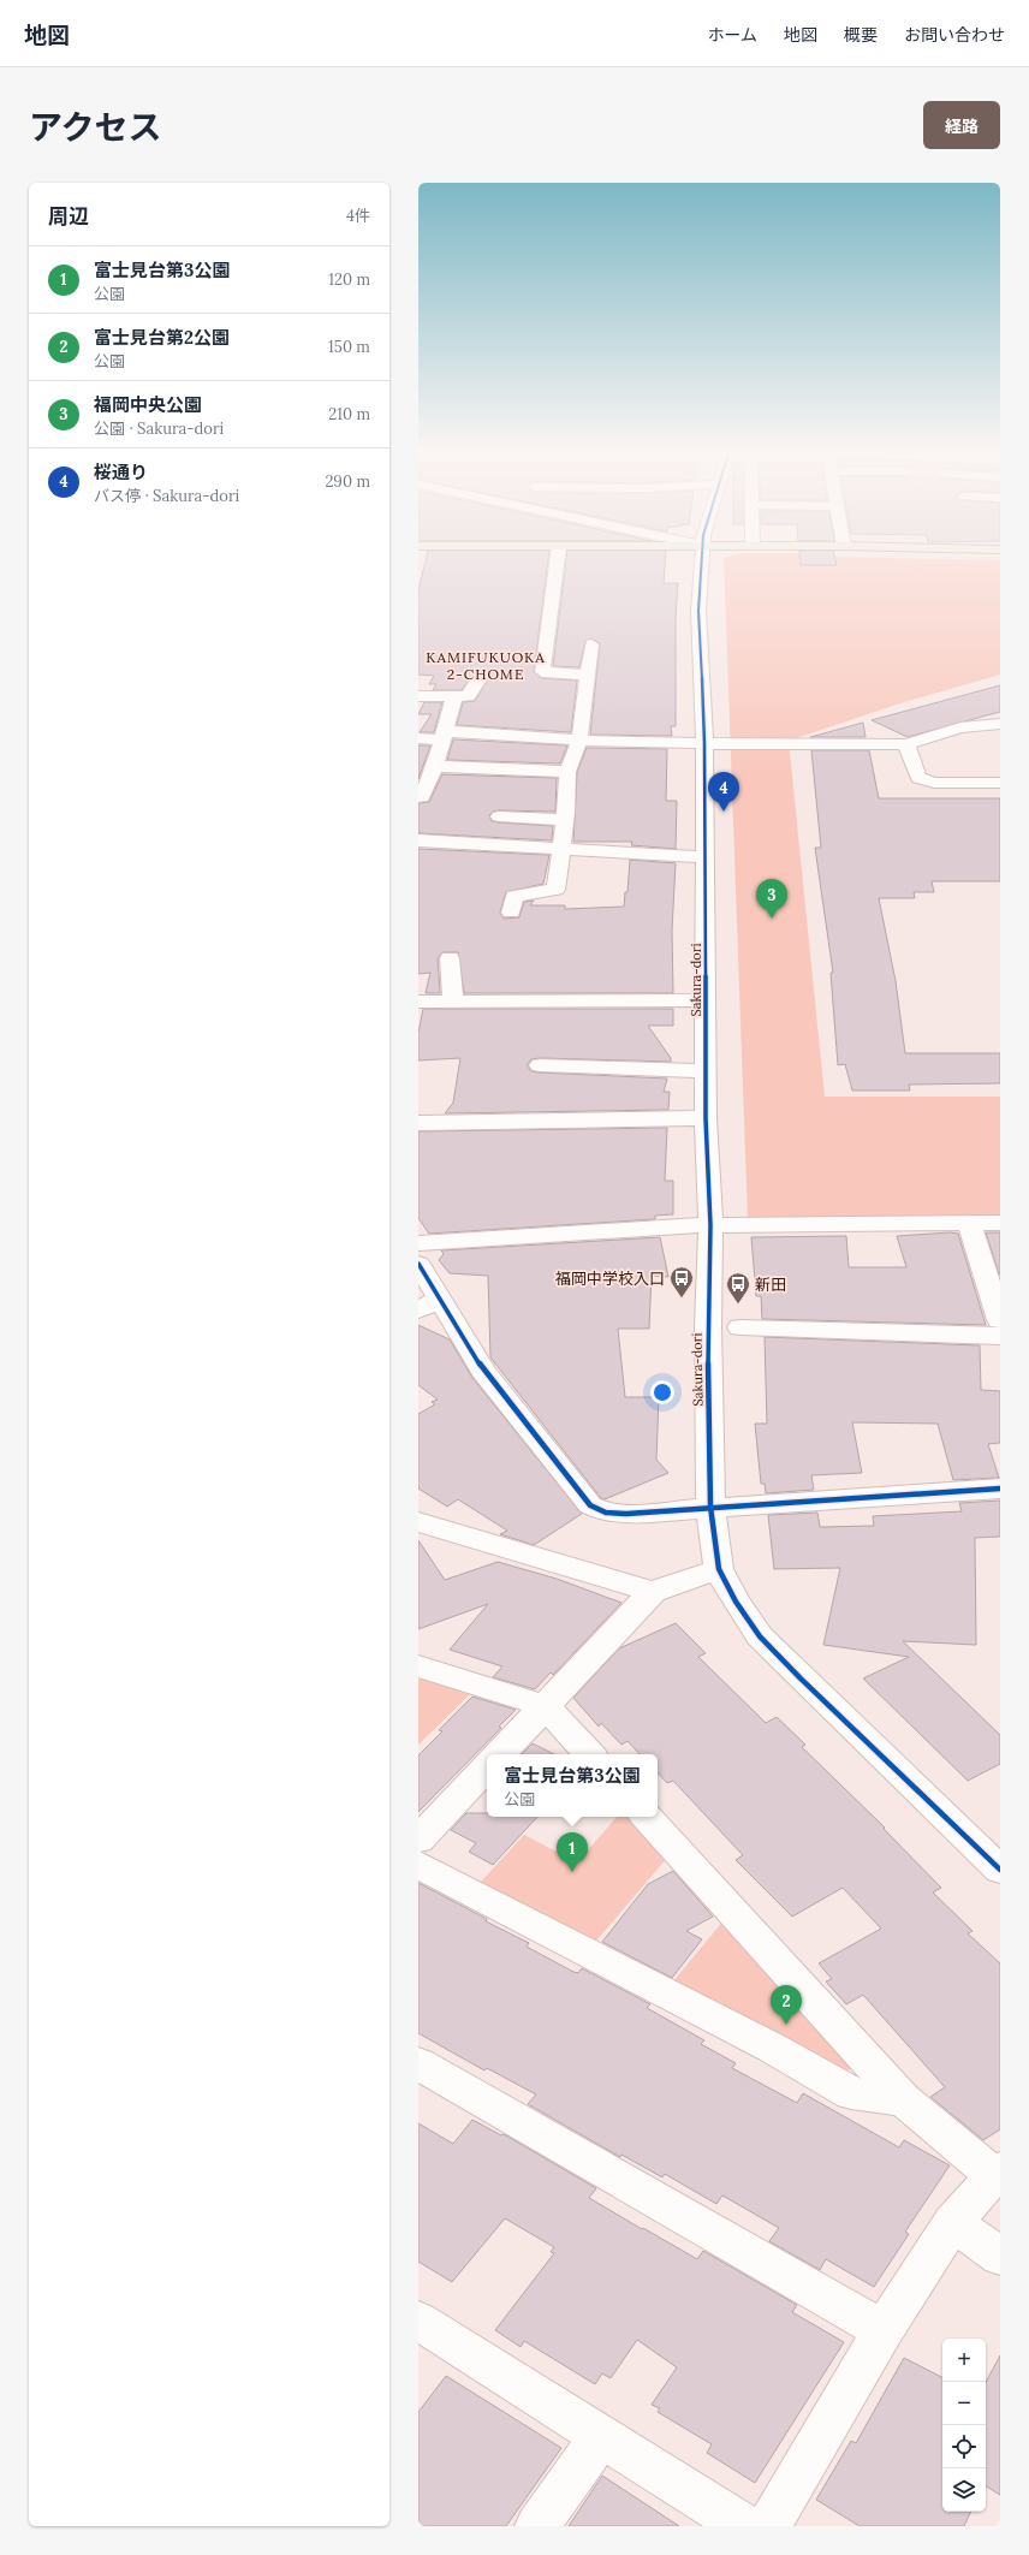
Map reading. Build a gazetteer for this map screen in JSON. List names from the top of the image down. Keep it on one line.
{"streets":{"street":["Sakura-dori"]},"districts":["KAMIFUKUOKA 2-CHOME"],"places":{"bus stop":["福岡中学校入口","新田"]},"page":{"header":"地図","nav":["ホーム","地図","概要","お問い合わせ"],"title":"アクセス","buttons":"経路","heading":["周辺","4件"],"list":[{"mark":"1","name":"富士見台第3公園","note":"公園","value":"120 m"},{"mark":"2","name":"富士見台第2公園","note":"公園","value":"150 m"},{"mark":"3","name":"福岡中央公園","note":"公園 · Sakura-dori","value":"210 m"},{"mark":"4","name":"桜通り","note":"バス停 · Sakura-dori","value":"290 m"}],"pins":["4","3","1","2"],"popup":["富士見台第3公園","公園"],"map_buttons":["+","−"]}}
